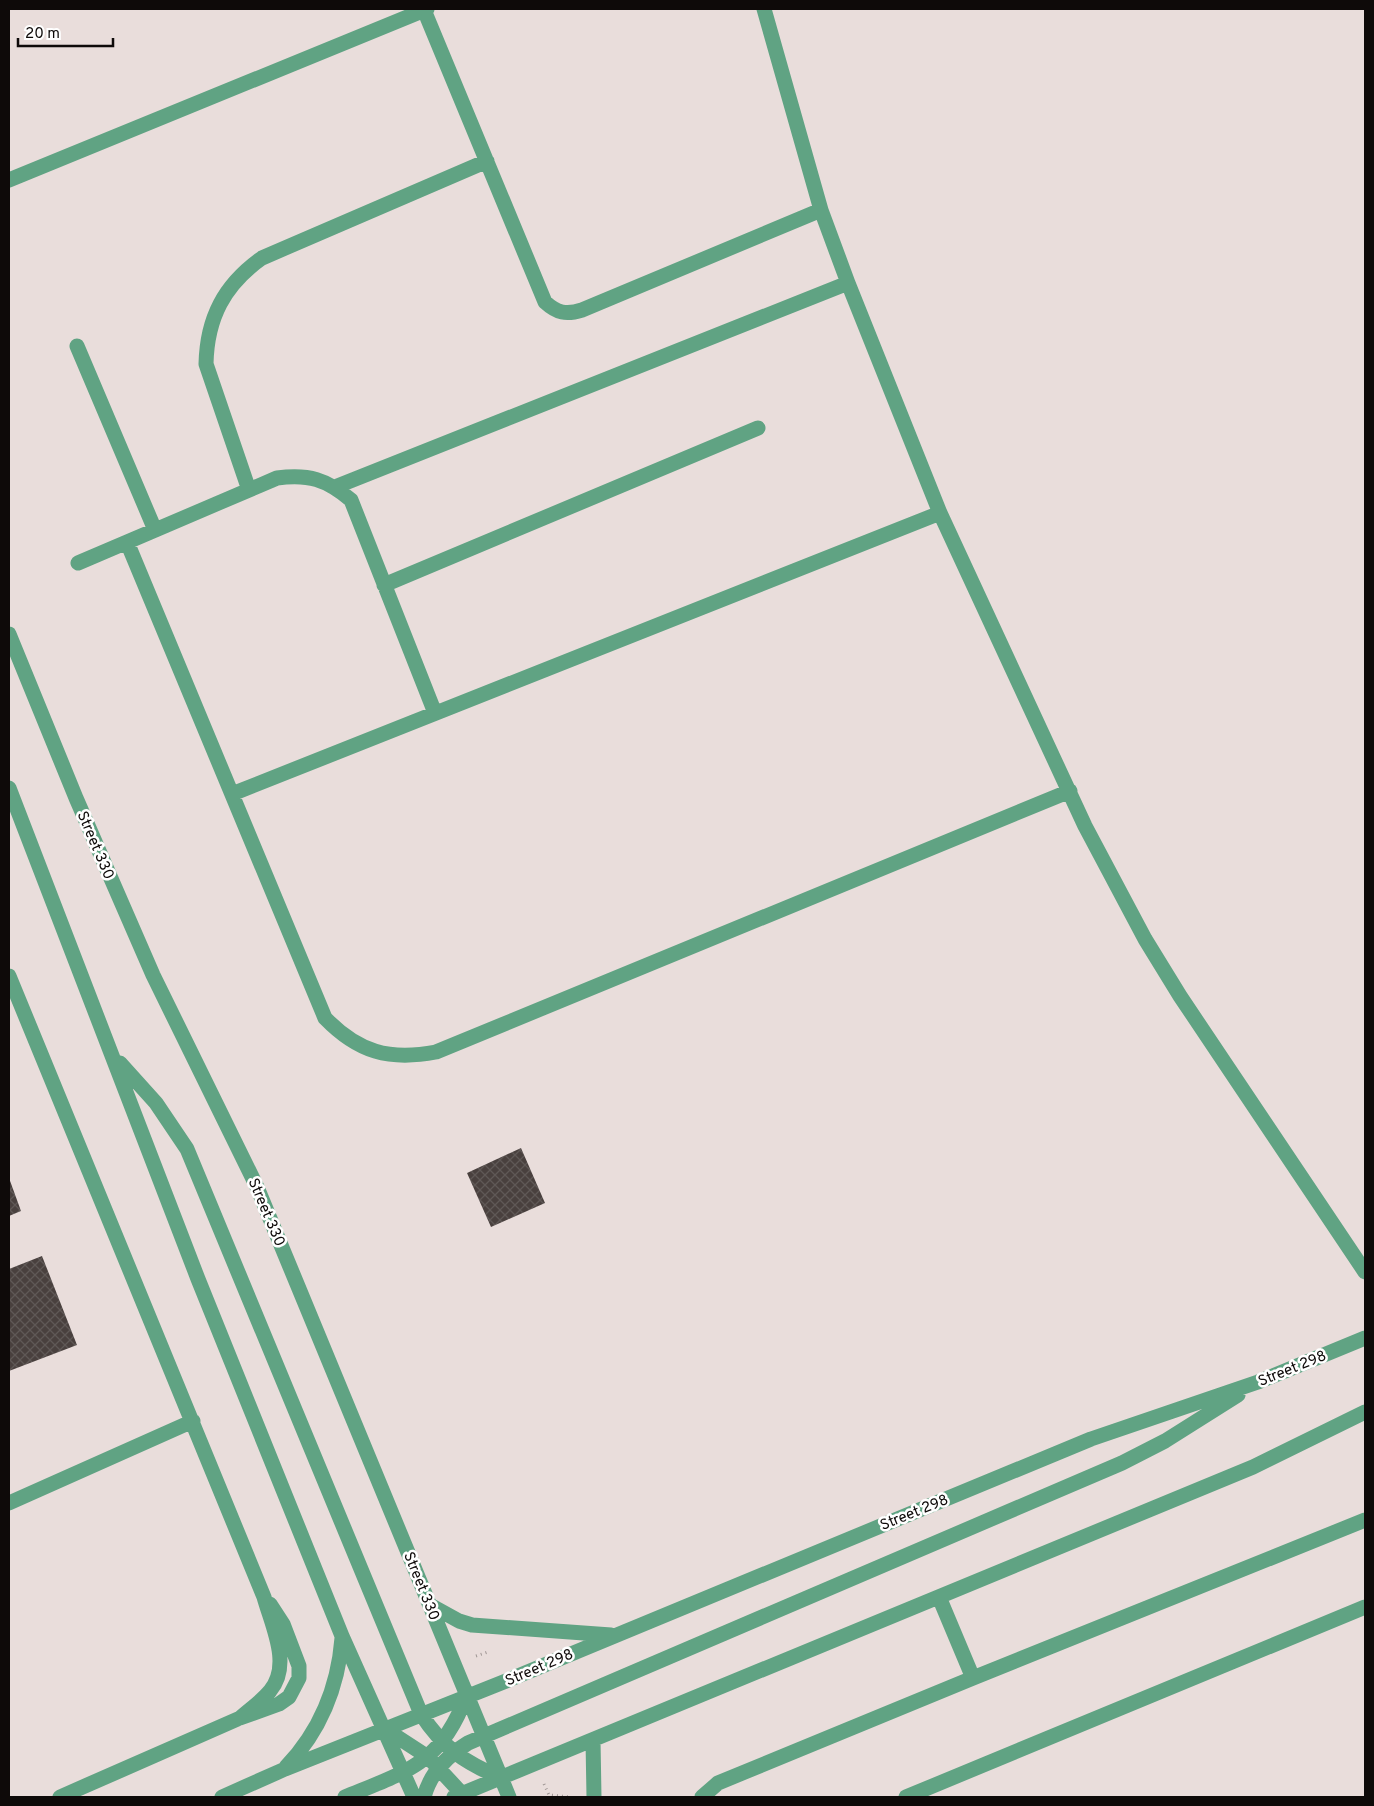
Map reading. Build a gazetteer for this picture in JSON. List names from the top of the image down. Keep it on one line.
{"streets":{"street":["Street 330","Street 298"]},"crossings":[["Street 330","Street 298"]],"scale_bar":"20 m"}
